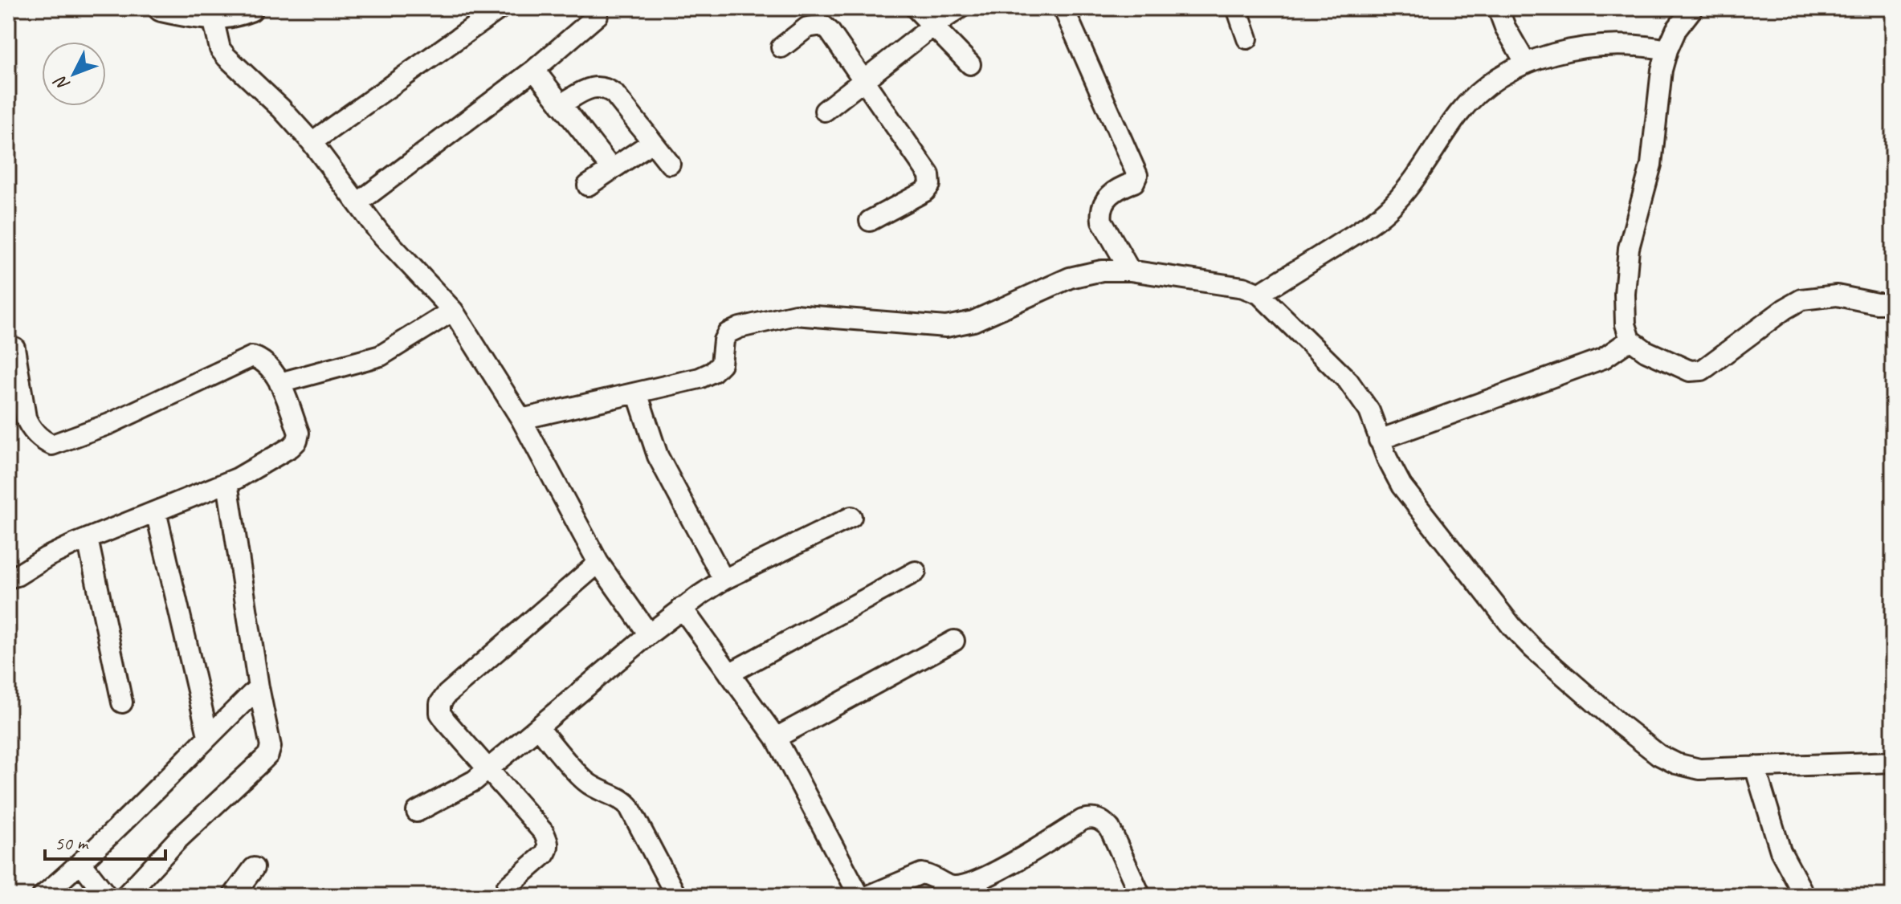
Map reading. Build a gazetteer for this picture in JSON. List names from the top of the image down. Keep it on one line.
{"scale_bar":"50 m","north":"bottom left"}
